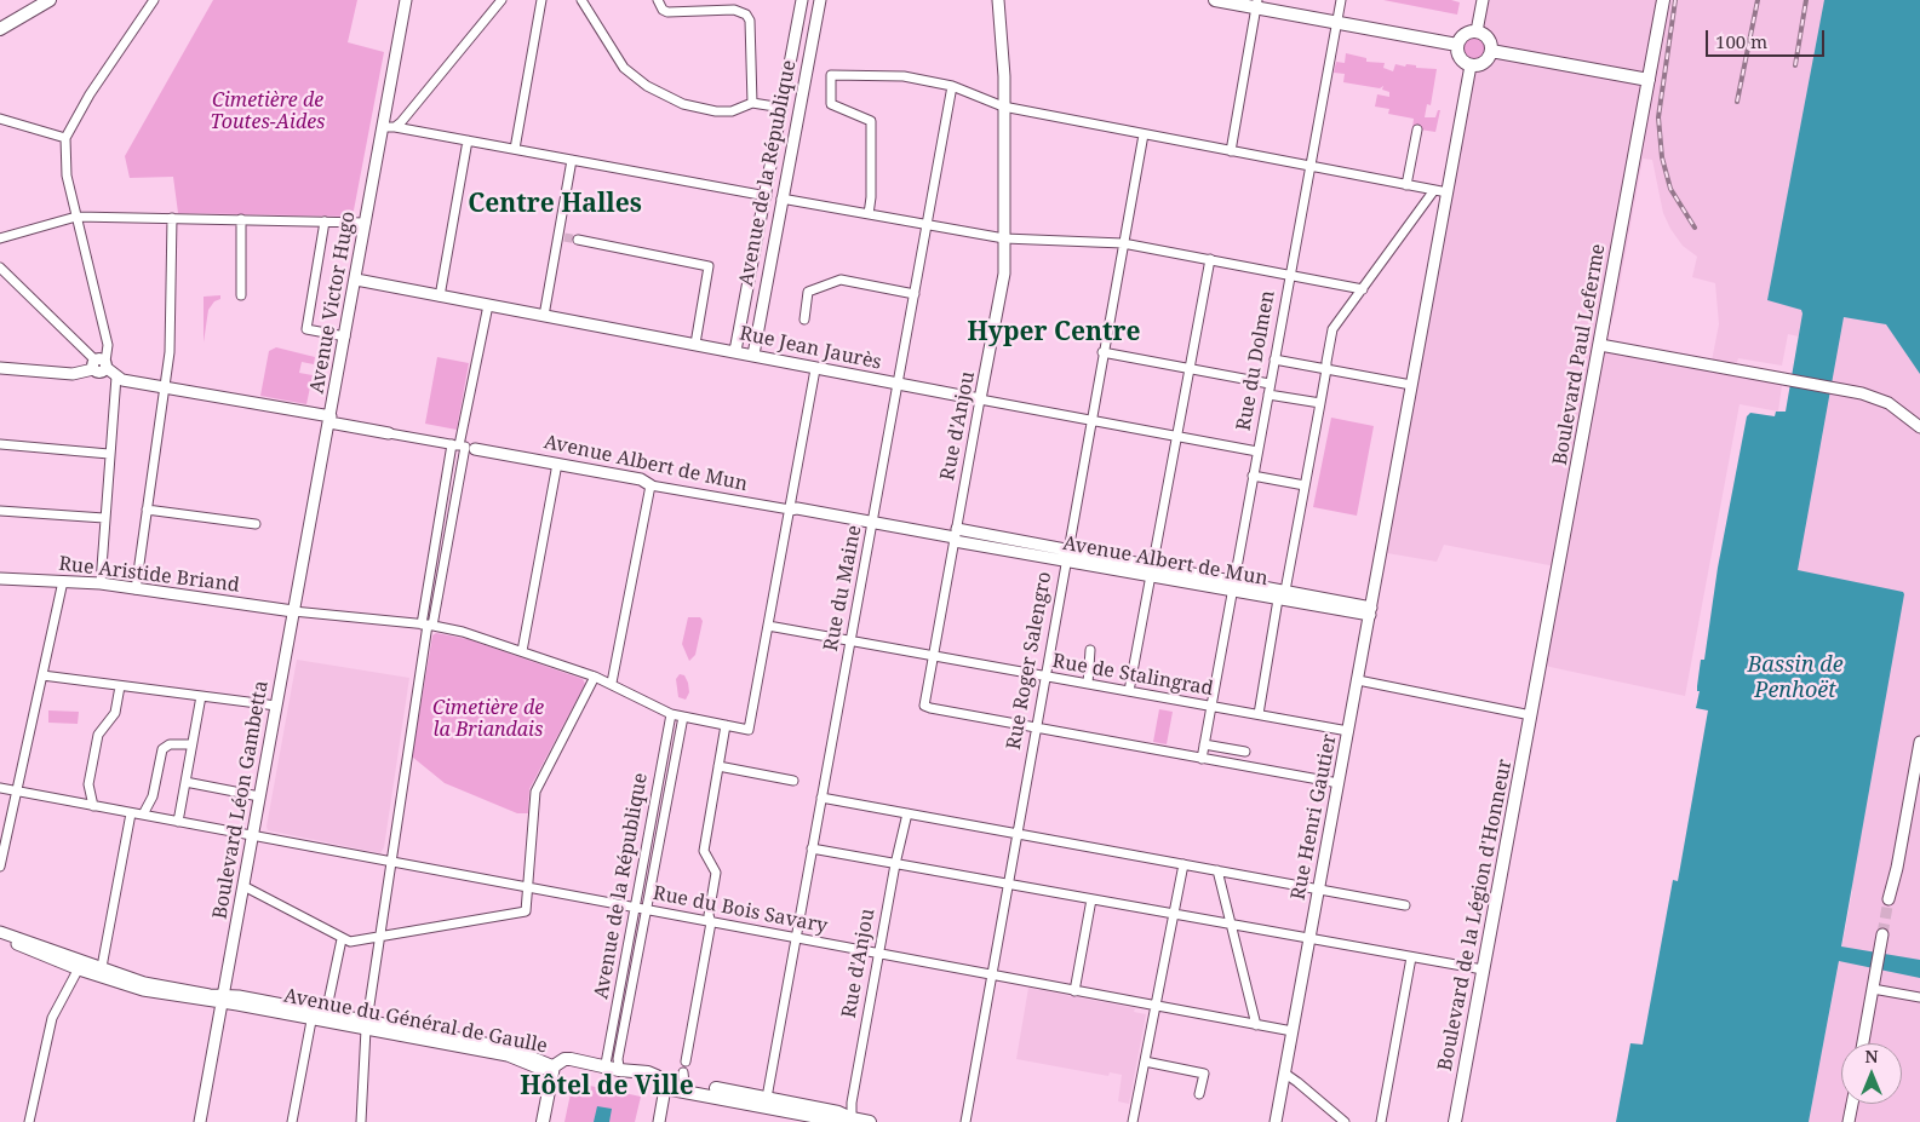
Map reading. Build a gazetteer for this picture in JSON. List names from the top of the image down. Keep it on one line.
{"streets":{"main road":["Boulevard Paul Leferme","Boulevard de la Légion d'Honneur"],"street":["Avenue de la République","Avenue Victor Hugo","Rue Jean Jaurès","Rue du Dolmen","Rue d'Anjou","Avenue Albert de Mun","Rue Aristide Briand","Rue du Maine","Rue Roger Salengro","Rue de Stalingrad","Boulevard Léon Gambetta","Rue Henri Gautier","Rue du Bois Savary","Avenue du Général de Gaulle"]},"crossings":[["Avenue de la République","Rue Jean Jaurès"],["Avenue de la République","Rue du Bois Savary"],["Avenue Victor Hugo","Rue Jean Jaurès"],["Avenue Victor Hugo","Avenue Albert de Mun"],["Avenue Victor Hugo","Rue Aristide Briand"],["Avenue Victor Hugo","Boulevard Léon Gambetta"],["Rue Jean Jaurès","Rue du Dolmen"],["Rue Jean Jaurès","Rue d'Anjou"],["Rue Jean Jaurès","Rue du Maine"],["Rue Jean Jaurès","Rue Roger Salengro"],["Boulevard Paul Leferme","Boulevard de la Légion d'Honneur"],["Rue du Dolmen","Avenue Albert de Mun"],["Rue du Dolmen","Rue de Stalingrad"],["Rue d'Anjou","Avenue Albert de Mun"],["Rue d'Anjou","Rue Roger Salengro"],["Rue d'Anjou","Rue de Stalingrad"],["Rue d'Anjou","Rue du Bois Savary"],["Avenue Albert de Mun","Rue du Maine"],["Avenue Albert de Mun","Rue Roger Salengro"],["Avenue Albert de Mun","Rue Henri Gautier"],["Rue Aristide Briand","Boulevard Léon Gambetta"],["Rue du Maine","Rue de Stalingrad"],["Rue du Maine","Rue du Bois Savary"],["Rue Roger Salengro","Rue de Stalingrad"],["Rue Roger Salengro","Rue du Bois Savary"],["Rue de Stalingrad","Rue Henri Gautier"],["Boulevard Léon Gambetta","Rue du Bois Savary"],["Boulevard Léon Gambetta","Avenue du Général de Gaulle"],["Rue Henri Gautier","Rue du Bois Savary"]],"districts":["Centre Halles","Hyper Centre","Hôtel de Ville"],"water":["Bassin de Penhoët"],"parks":["Cimetière de Toutes-Aides","Cimetière de la Briandais"],"scale_bar":"100 m","north":"top"}
